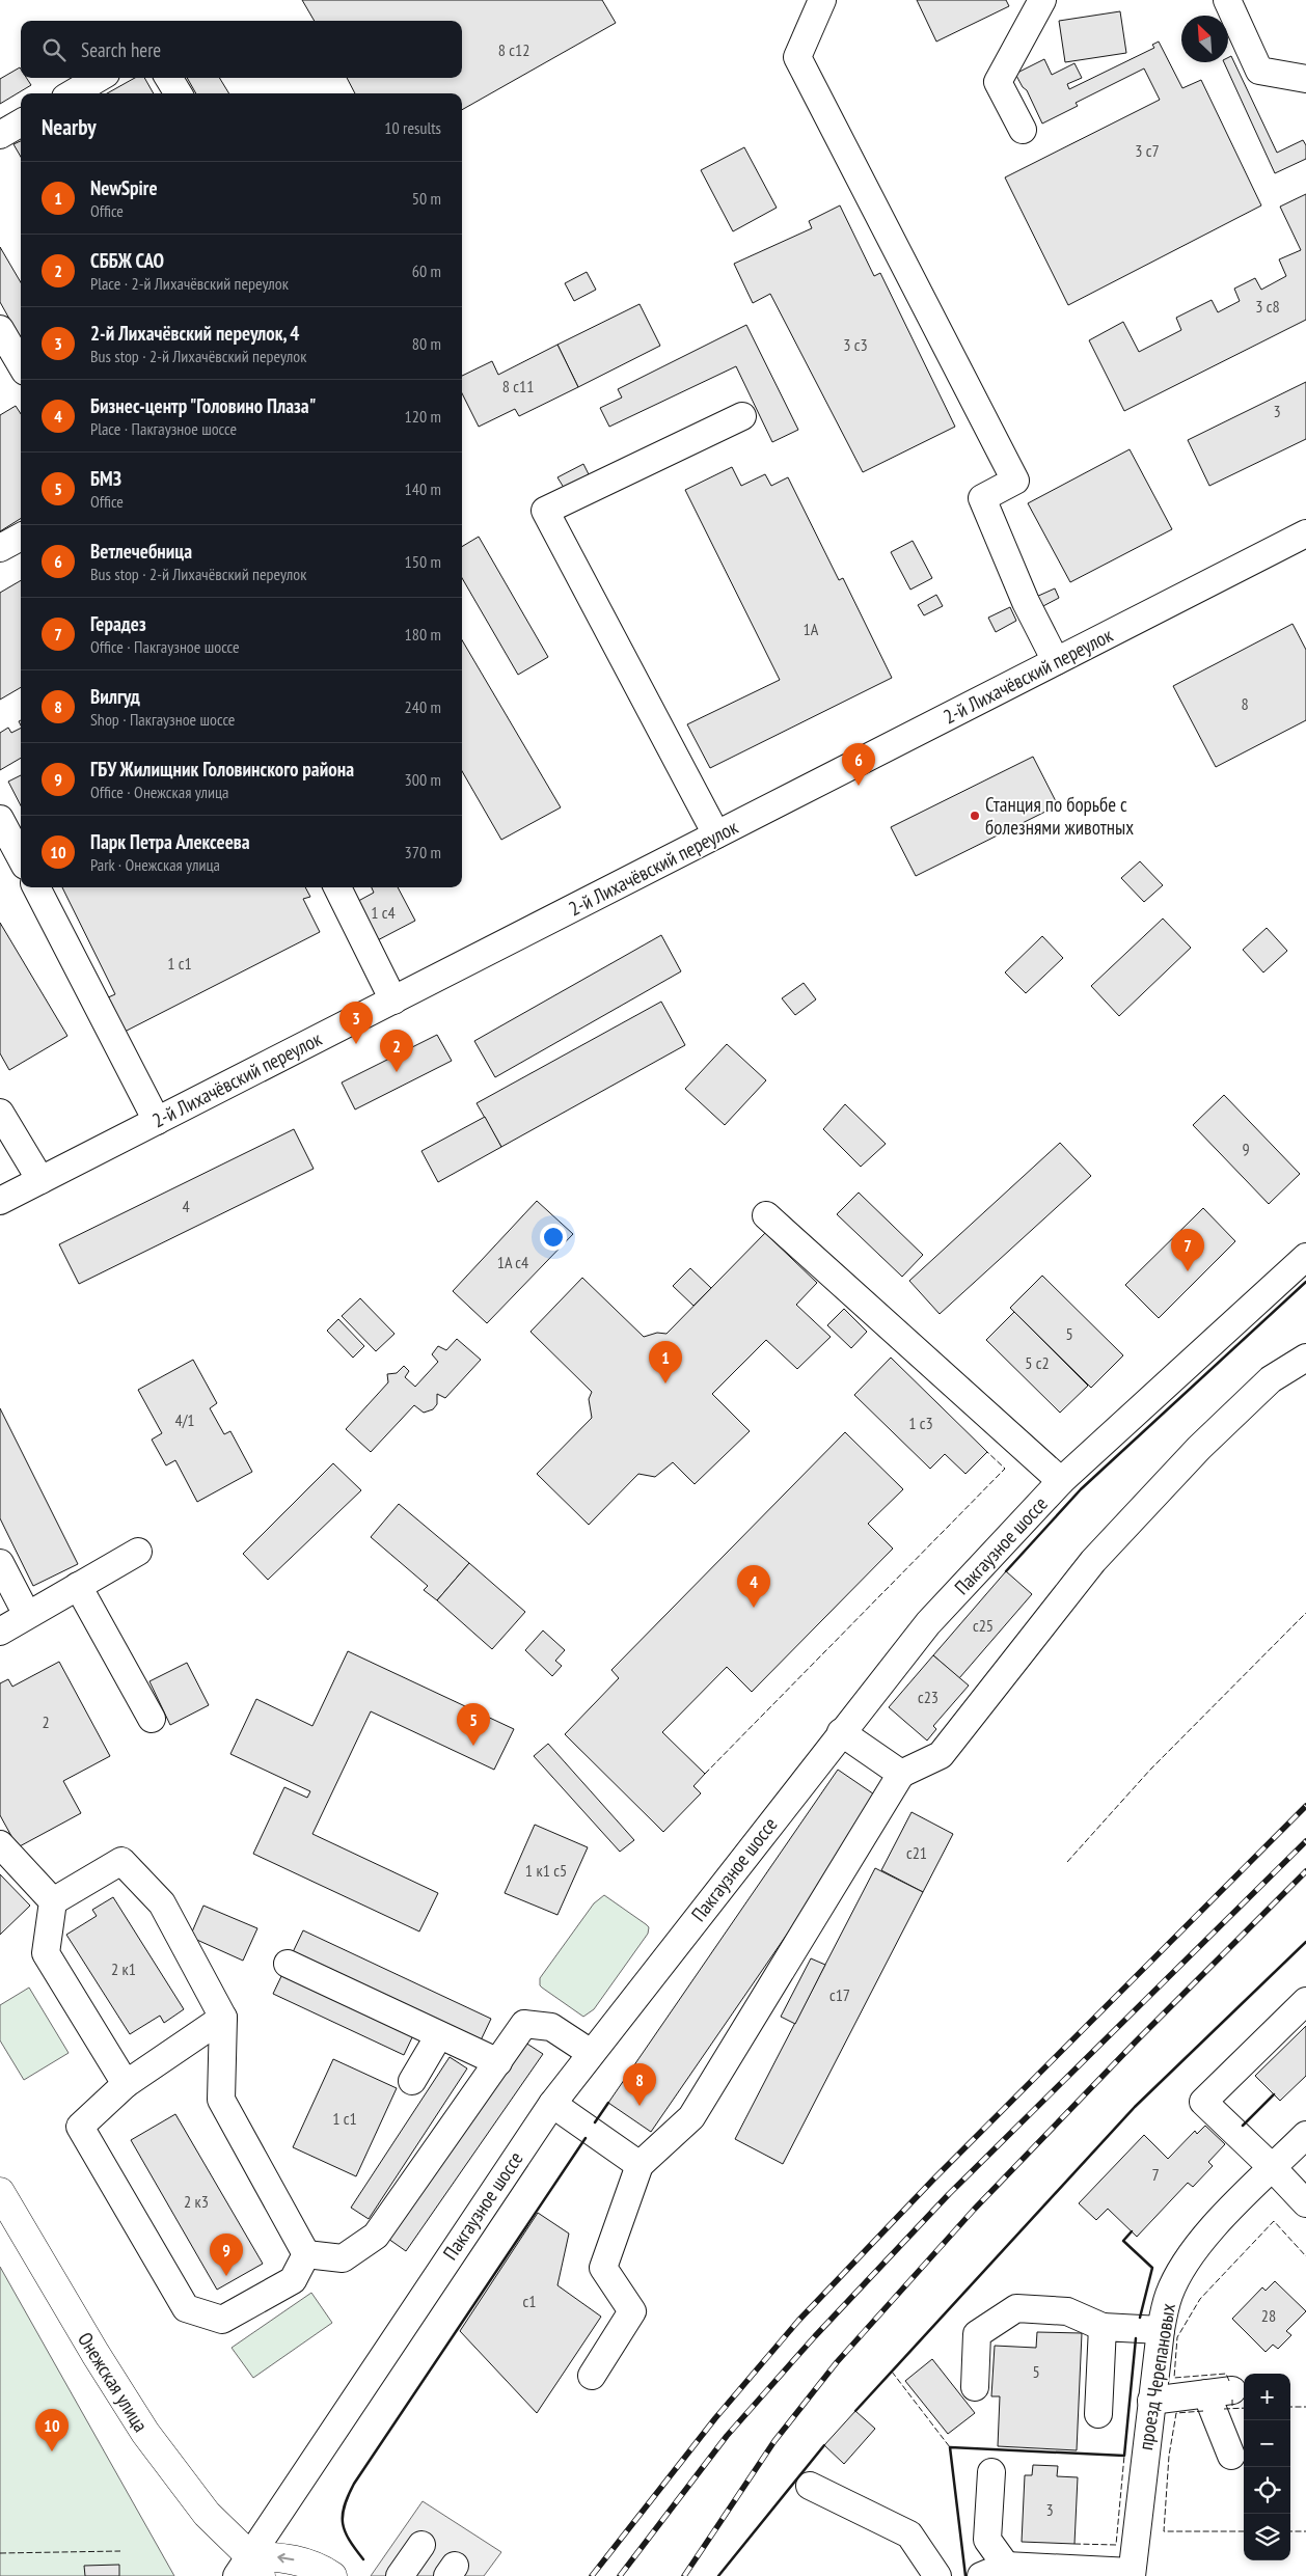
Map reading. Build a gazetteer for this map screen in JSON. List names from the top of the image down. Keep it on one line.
{"streets":{"main road":["Онежская улица"],"street":["2-й Лихачёвский переулок","Пакгаузное шоссе","проезд Черепановых"]},"crossings":[["Пакгаузное шоссе","Онежская улица"]],"places":["Станция по борьбе с болезнями животных"],"house_numbers":["8 с12","3 с7","3 с8","3 с3","8 с11","3","1А","8","1 с4","1 с1","9","4","1А с4","5","5 с2","4/1","1 с3","с25","с23","2","с21","1 к1 с5","2 к1","с17","1 с1","7","2 к3","с1","28","5","3"],"north":"top left","page":{"search":"Search here","heading":["Nearby","10 results"],"list":[{"mark":"1","name":"NewSpire","note":"Office","value":"50 m"},{"mark":"2","name":"СББЖ САО","note":"Place · 2-й Лихачёвский переулок","value":"60 m"},{"mark":"3","name":"2-й Лихачёвский переулок, 4","note":"Bus stop · 2-й Лихачёвский переулок","value":"80 m"},{"mark":"4","name":"Бизнес-центр \"Головино Плаза\"","note":"Place · Пакгаузное шоссе","value":"120 m"},{"mark":"5","name":"БМЗ","note":"Office","value":"140 m"},{"mark":"6","name":"Ветлечебница","note":"Bus stop · 2-й Лихачёвский переулок","value":"150 m"},{"mark":"7","name":"Герадез","note":"Office · Пакгаузное шоссе","value":"180 m"},{"mark":"8","name":"Вилгуд","note":"Shop · Пакгаузное шоссе","value":"240 m"},{"mark":"9","name":"ГБУ Жилищник Головинского района","note":"Office · Онежская улица","value":"300 m"},{"mark":"10","name":"Парк Петра Алексеева","note":"Park · Онежская улица","value":"370 m"}],"pins":["6","3","2","7","1","4","5","8","9","10"],"map_buttons":["+","−"]}}
